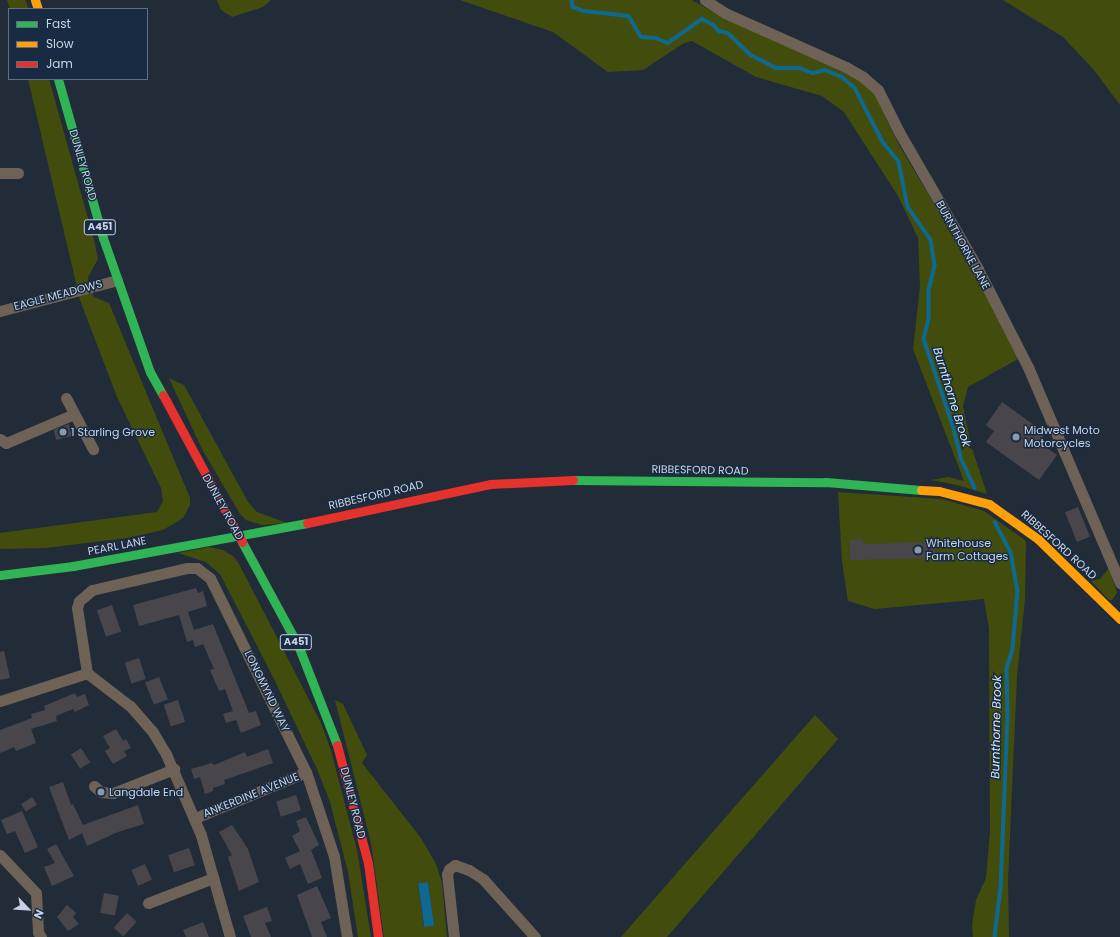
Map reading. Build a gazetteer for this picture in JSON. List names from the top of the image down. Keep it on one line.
{"streets":{"main road":["DUNLEY ROAD","A451","RIBBESFORD ROAD","PEARL LANE"],"street":["BURNTHORNE LANE","EAGLE MEADOWS","LONGMYND WAY","ANKERDINE AVENUE"]},"crossings":[["DUNLEY ROAD","EAGLE MEADOWS"],["DUNLEY ROAD","RIBBESFORD ROAD"],["DUNLEY ROAD","PEARL LANE"],["RIBBESFORD ROAD","PEARL LANE"],["LONGMYND WAY","ANKERDINE AVENUE"]],"water":["Burnthorne Brook"],"places":["1 Starling Grove","Midwest Moto Motorcycles","Whitehouse Farm Cottages","Langdale End"],"legend":["Fast","Slow","Jam"],"north":"bottom right"}
